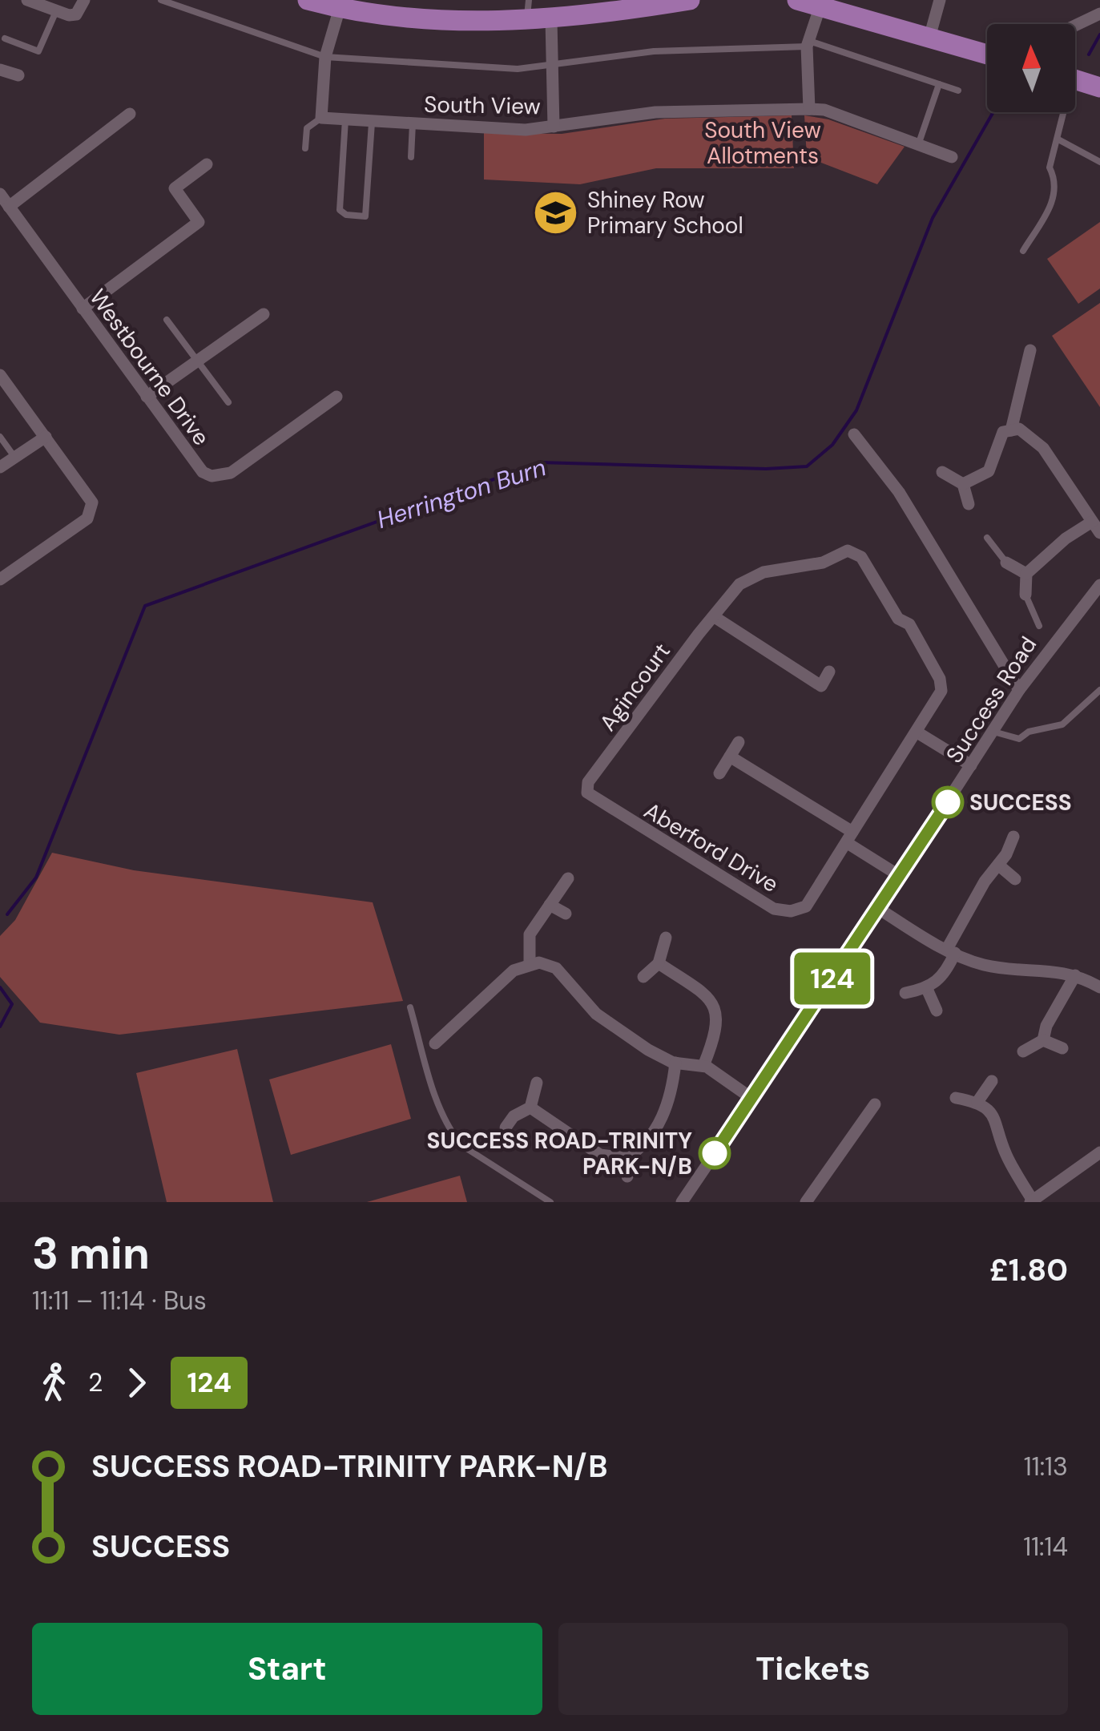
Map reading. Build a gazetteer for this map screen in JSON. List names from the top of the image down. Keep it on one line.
{"streets":{"street":["South View","Westbourne Drive","Agincourt","Success Road","Aberford Drive"]},"crossings":[["Agincourt","Aberford Drive"]],"water":["Herrington Burn"],"parks":["South View Allotments"],"places":{"school or university":["Shiney Row Primary School"],"other":["SUCCESS","SUCCESS ROAD-TRINITY PARK-N/B"]},"lines":["bus line 124"],"north":"top","page":{"on_map":"124","heading":["3 min","11:11 – 11:14 · Bus","£1.80"],"legs":["2","124"],"list":[{"name":"SUCCESS ROAD-TRINITY PARK-N/B","value":"11:13"},{"name":"SUCCESS","value":"11:14"}],"buttons":["Start","Tickets"]}}
